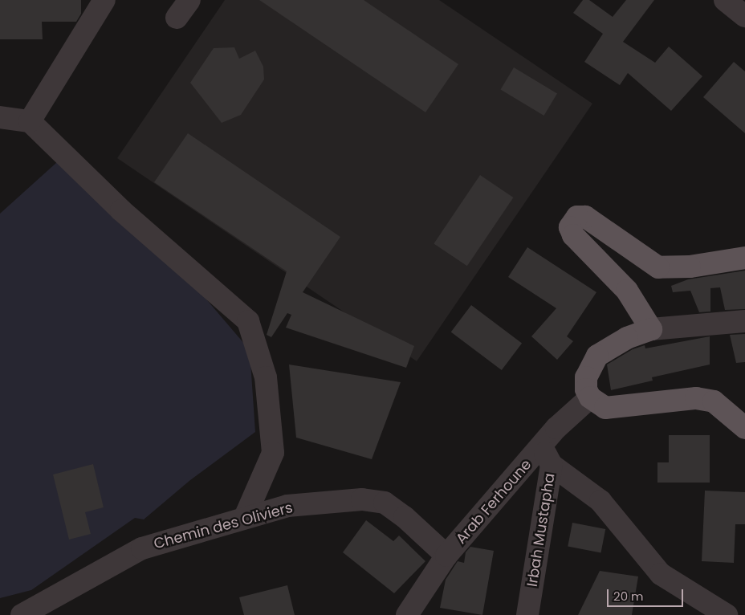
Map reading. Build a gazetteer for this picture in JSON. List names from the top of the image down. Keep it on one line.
{"streets":{"street":["Arab Ferhoune","Chemin des Oliviers","Irbah Mustapha"]},"crossings":[["Arab Ferhoune","Chemin des Oliviers"],["Arab Ferhoune","Irbah Mustapha"]],"scale_bar":"20 m"}
